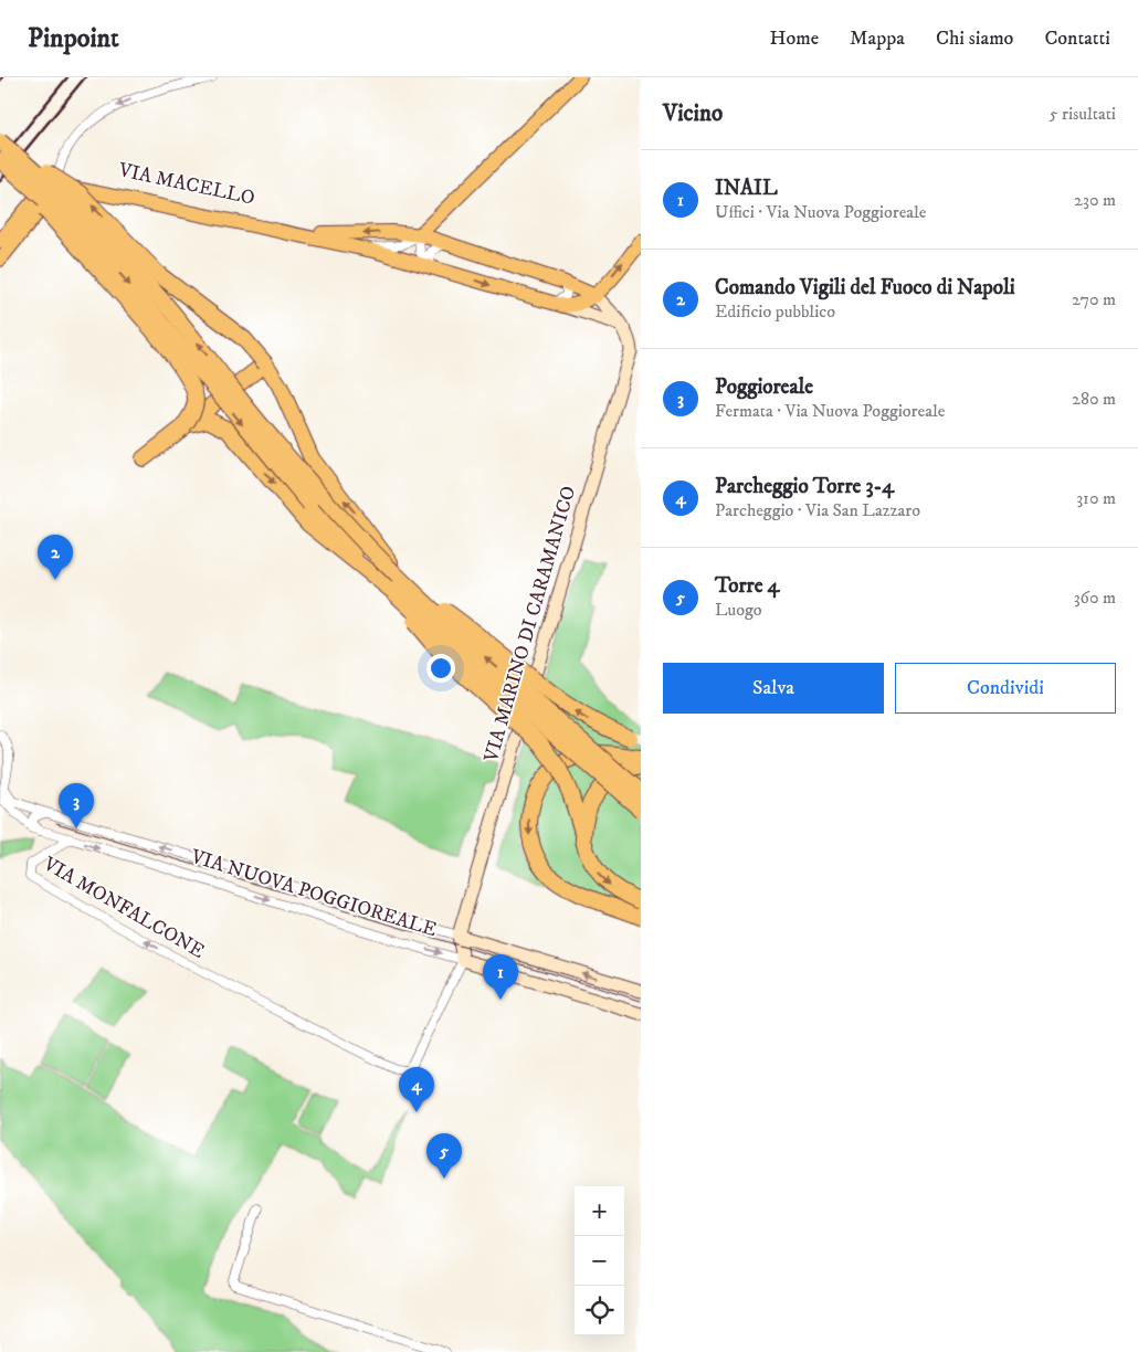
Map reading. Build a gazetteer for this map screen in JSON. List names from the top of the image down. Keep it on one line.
{"streets":{"main road":["VIA MACELLO","VIA MARINO DI CARAMANICO","VIA NUOVA POGGIOREALE"],"street":["VIA MONFALCONE"]},"crossings":[["VIA MARINO DI CARAMANICO","VIA NUOVA POGGIOREALE"],["VIA NUOVA POGGIOREALE","VIA MONFALCONE"]],"page":{"header":"Pinpoint","nav":["Home","Mappa","Chi siamo","Contatti"],"heading":["Vicino","5 risultati"],"list":[{"mark":"1","name":"INAIL","note":"Uffici · Via Nuova Poggioreale","value":"230 m"},{"mark":"2","name":"Comando Vigili del Fuoco di Napoli","note":"Edificio pubblico","value":"270 m"},{"mark":"3","name":"Poggioreale","note":"Fermata · Via Nuova Poggioreale","value":"280 m"},{"mark":"4","name":"Parcheggio Torre 3-4","note":"Parcheggio · Via San Lazzaro","value":"310 m"},{"mark":"5","name":"Torre 4","note":"Luogo","value":"360 m"}],"pins":["2","3","1","4","5"],"buttons":["Salva","Condividi"],"map_buttons":["+","−"]}}
